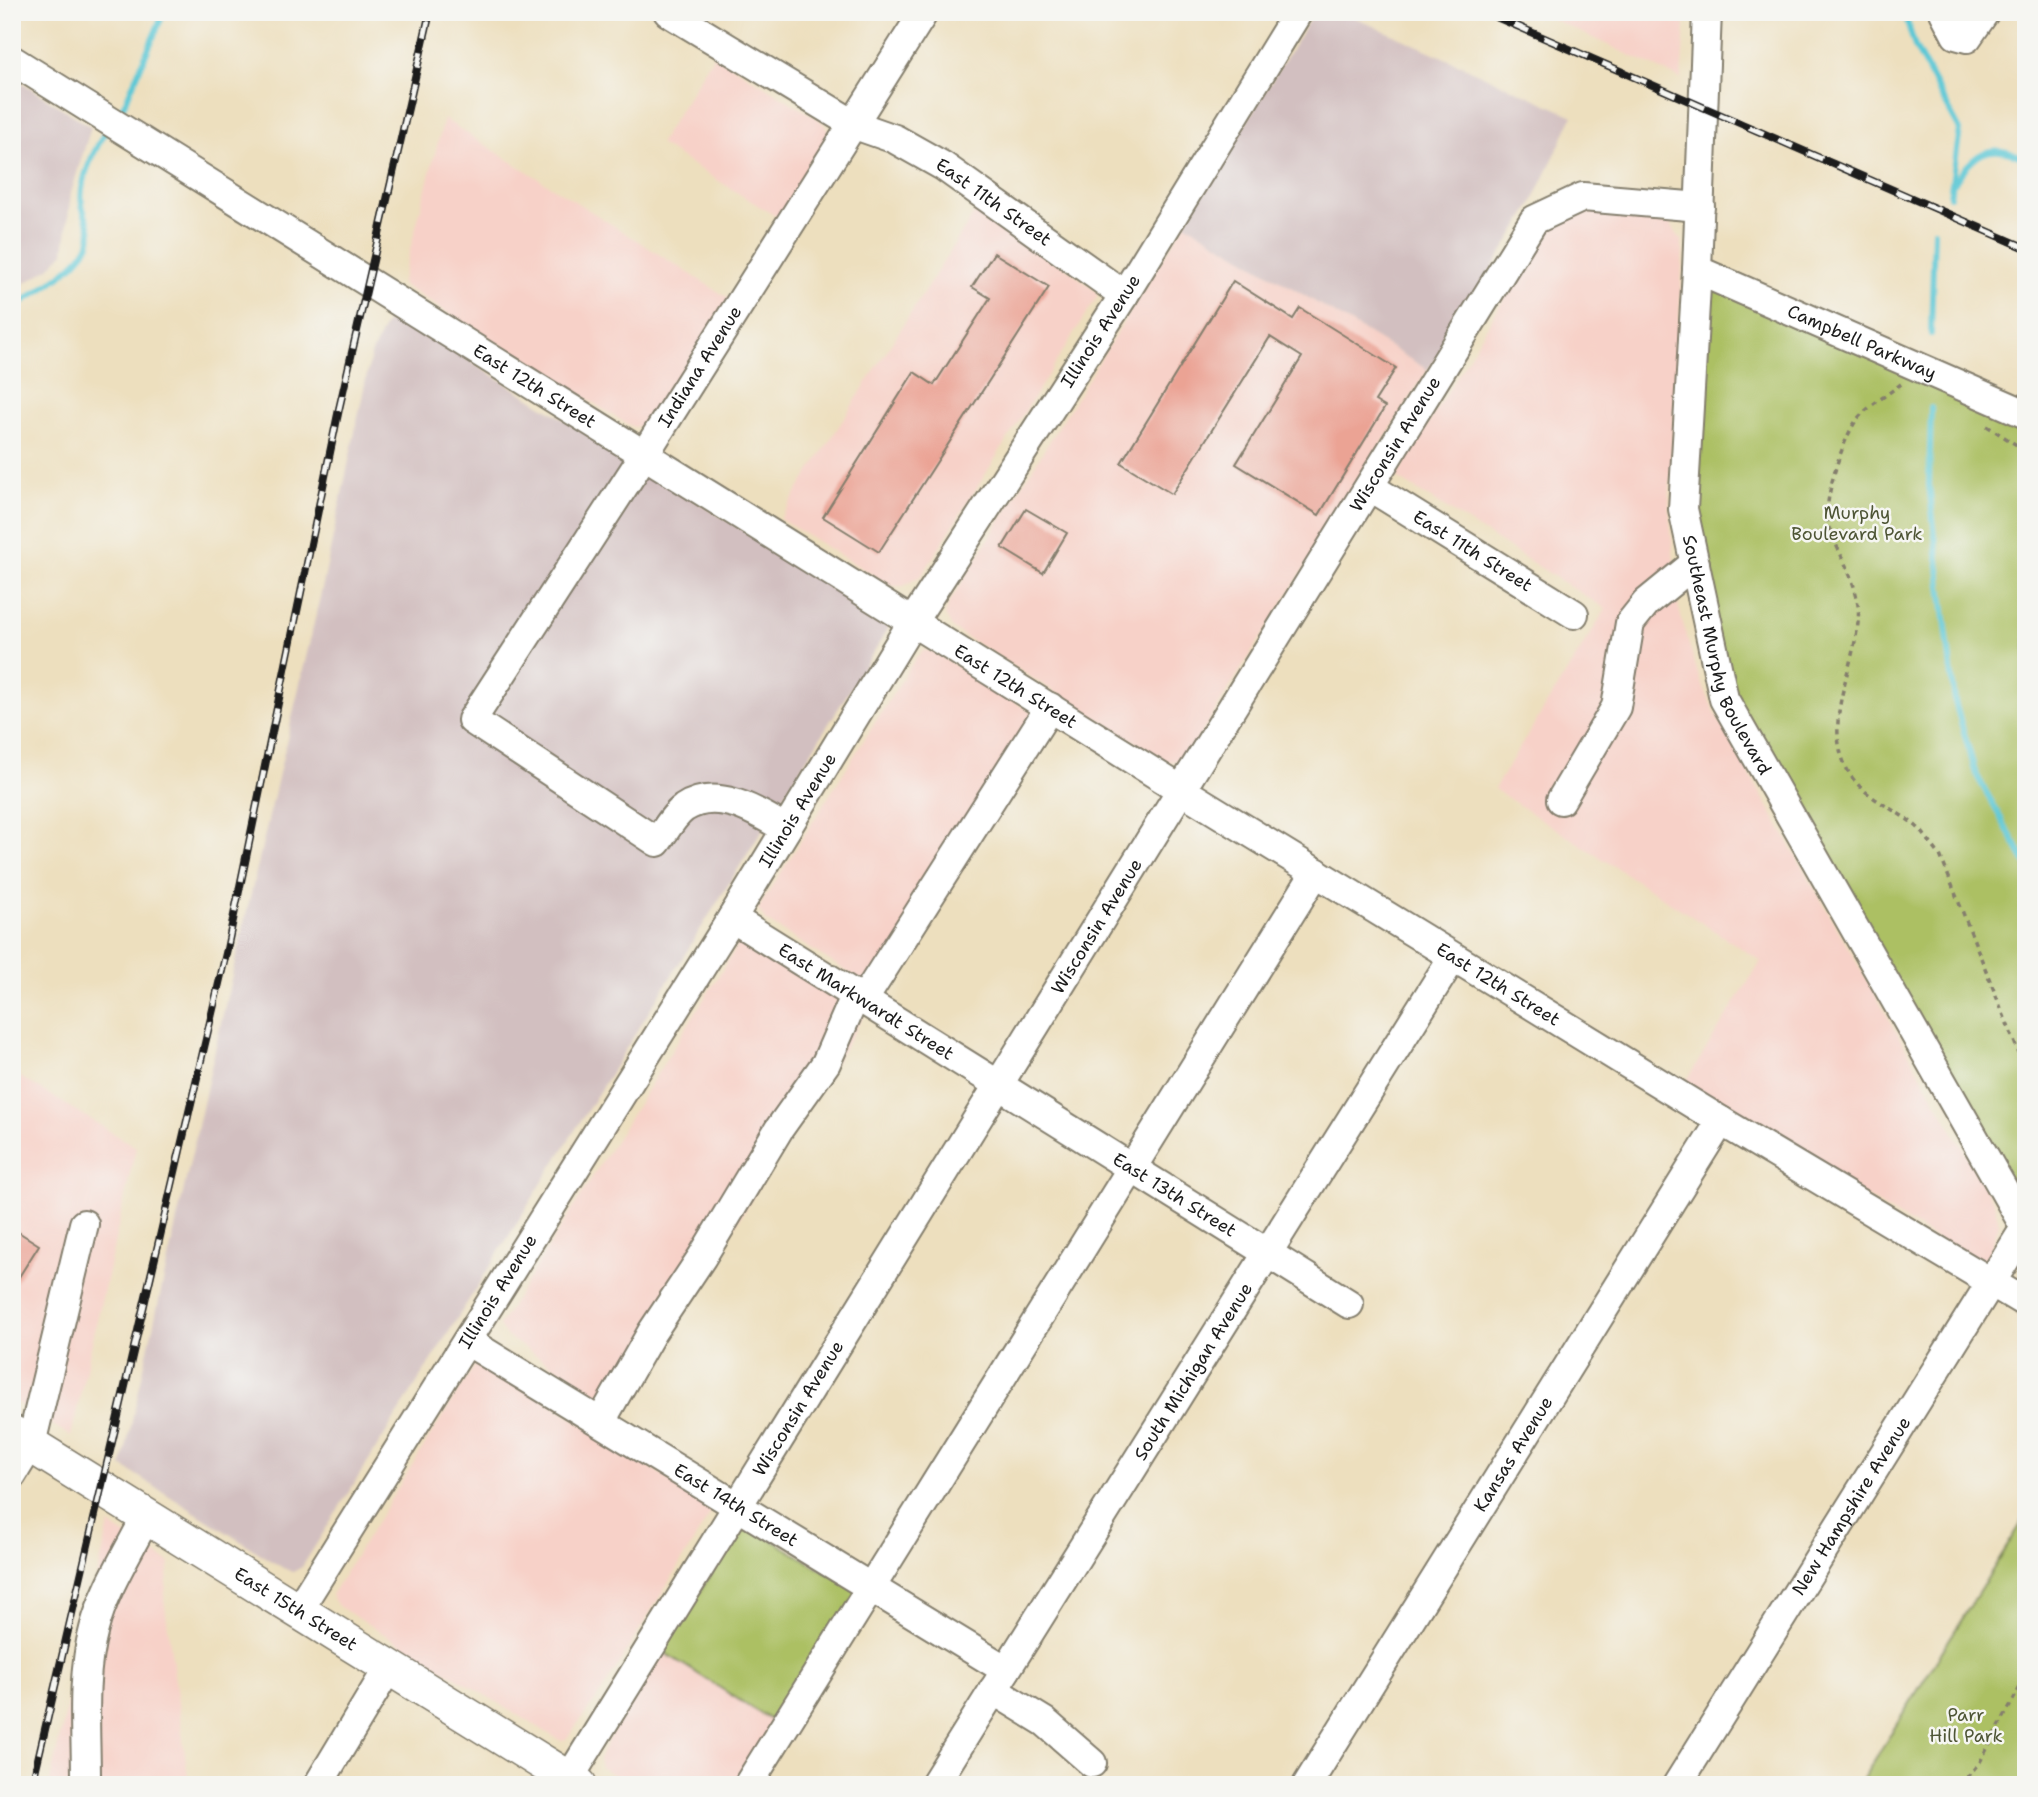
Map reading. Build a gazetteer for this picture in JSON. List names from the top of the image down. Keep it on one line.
{"streets":{"main road":["East 15th Street"],"street":["East 11th Street","Illinois Avenue","Campbell Parkway","Indiana Avenue","East 12th Street","Wisconsin Avenue","Southeast Murphy Boulevard","East Markwardt Street","East 13th Street","South Michigan Avenue","Kansas Avenue","East 14th Street","New Hampshire Avenue"]},"crossings":[["East 11th Street","Illinois Avenue"],["East 11th Street","Indiana Avenue"],["East 11th Street","Wisconsin Avenue"],["Illinois Avenue","Indiana Avenue"],["Illinois Avenue","East 12th Street"],["Illinois Avenue","East Markwardt Street"],["Illinois Avenue","East 14th Street"],["Illinois Avenue","East 15th Street"],["Campbell Parkway","Southeast Murphy Boulevard"],["Indiana Avenue","East 12th Street"],["East 12th Street","Wisconsin Avenue"],["East 12th Street","South Michigan Avenue"],["East 12th Street","Kansas Avenue"],["East 12th Street","New Hampshire Avenue"],["Wisconsin Avenue","Southeast Murphy Boulevard"],["Wisconsin Avenue","East Markwardt Street"],["Wisconsin Avenue","East 13th Street"],["Wisconsin Avenue","East 14th Street"],["Wisconsin Avenue","East 15th Street"],["Southeast Murphy Boulevard","New Hampshire Avenue"],["East Markwardt Street","East 13th Street"],["East 13th Street","South Michigan Avenue"],["South Michigan Avenue","East 14th Street"]],"parks":["Murphy Boulevard Park","Parr Hill Park"]}
